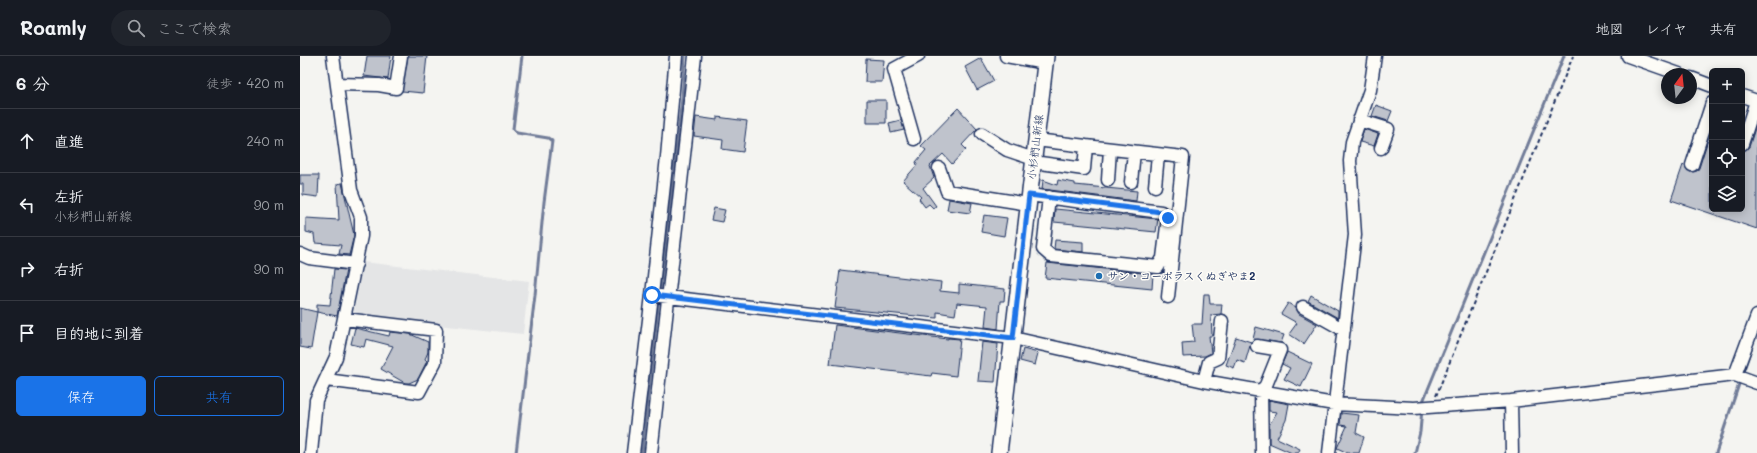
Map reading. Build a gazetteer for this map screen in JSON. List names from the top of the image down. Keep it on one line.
{"streets":{"main road":["小杉椚山新線"]},"places":["サン・コーポラスくぬぎやま2"],"north":"top","page":{"header":"Roamly","search":"ここで検索","nav":["地図","レイヤ","共有"],"heading":["6 分","徒歩 · 420 m"],"map_buttons":["+","−"],"list":[["直進","240 m"],["左折","小杉椚山新線","90 m"],["右折","90 m"],"目的地に到着"],"buttons":["保存","共有"]}}
